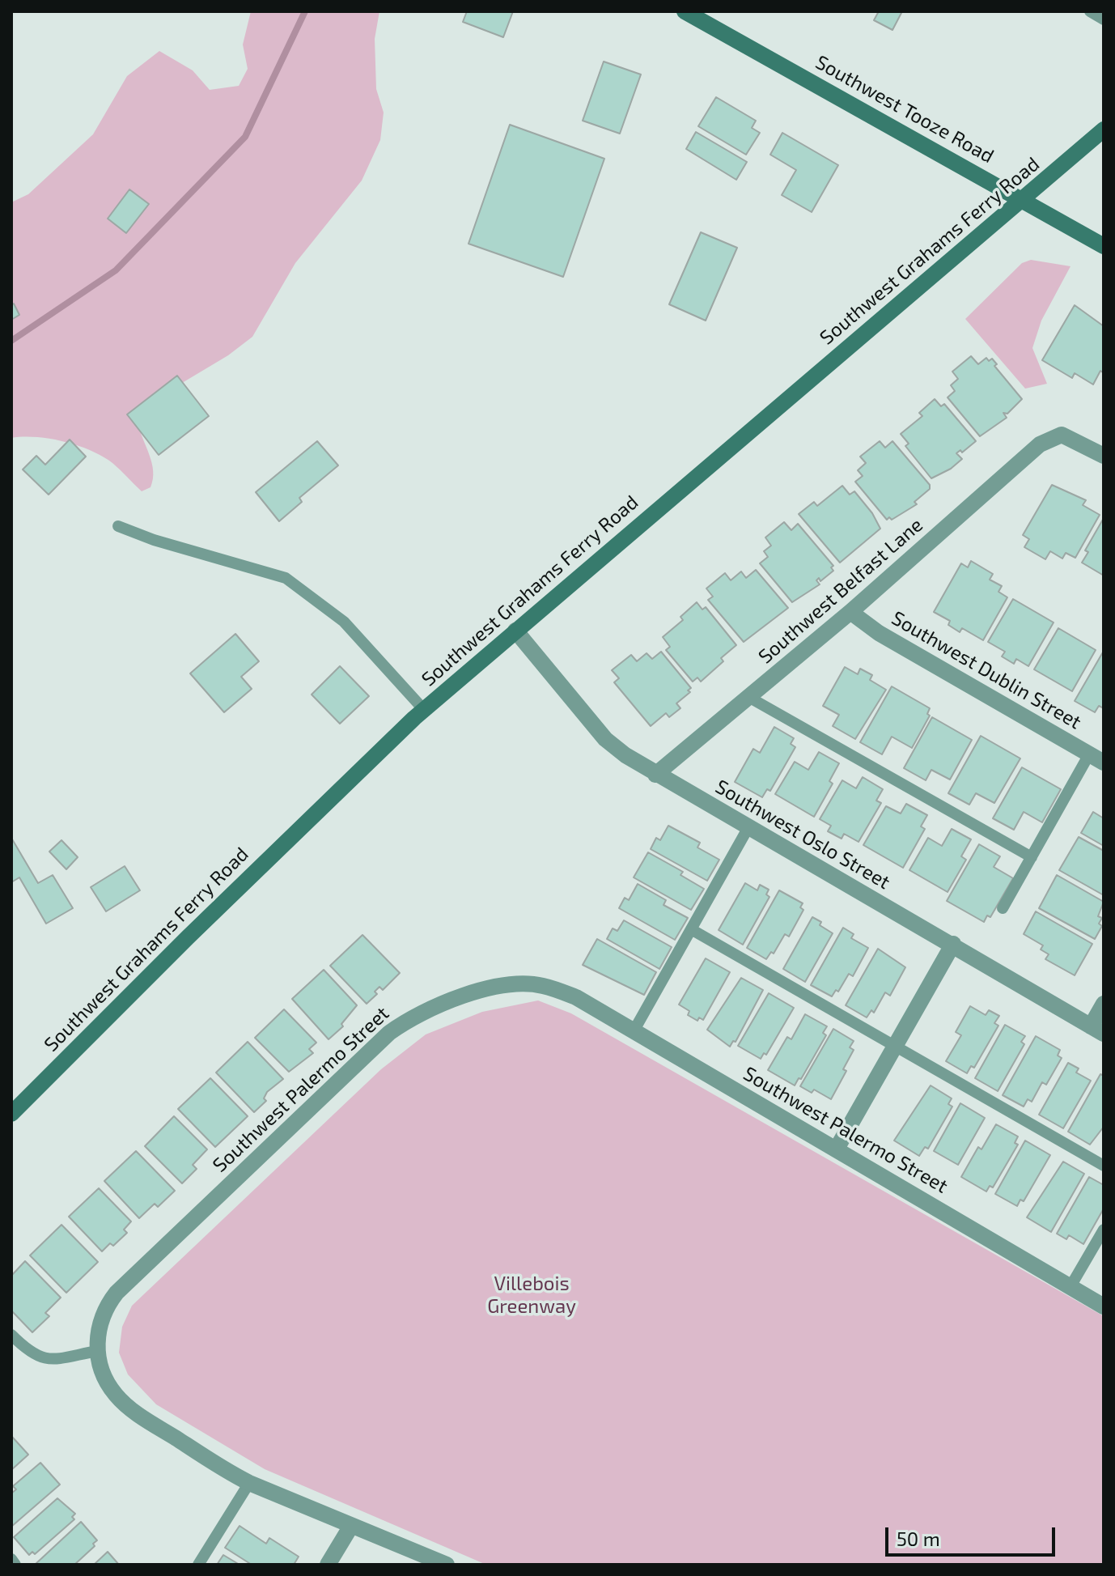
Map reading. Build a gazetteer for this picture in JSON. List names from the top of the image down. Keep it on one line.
{"streets":{"main road":["Southwest Tooze Road","Southwest Grahams Ferry Road"],"street":["Southwest Belfast Lane","Southwest Dublin Street","Southwest Oslo Street","Southwest Palermo Street"]},"crossings":[["Southwest Tooze Road","Southwest Grahams Ferry Road"],["Southwest Grahams Ferry Road","Southwest Oslo Street"],["Southwest Belfast Lane","Southwest Dublin Street"],["Southwest Belfast Lane","Southwest Oslo Street"]],"parks":["Villebois Greenway"],"scale_bar":"50 m"}
